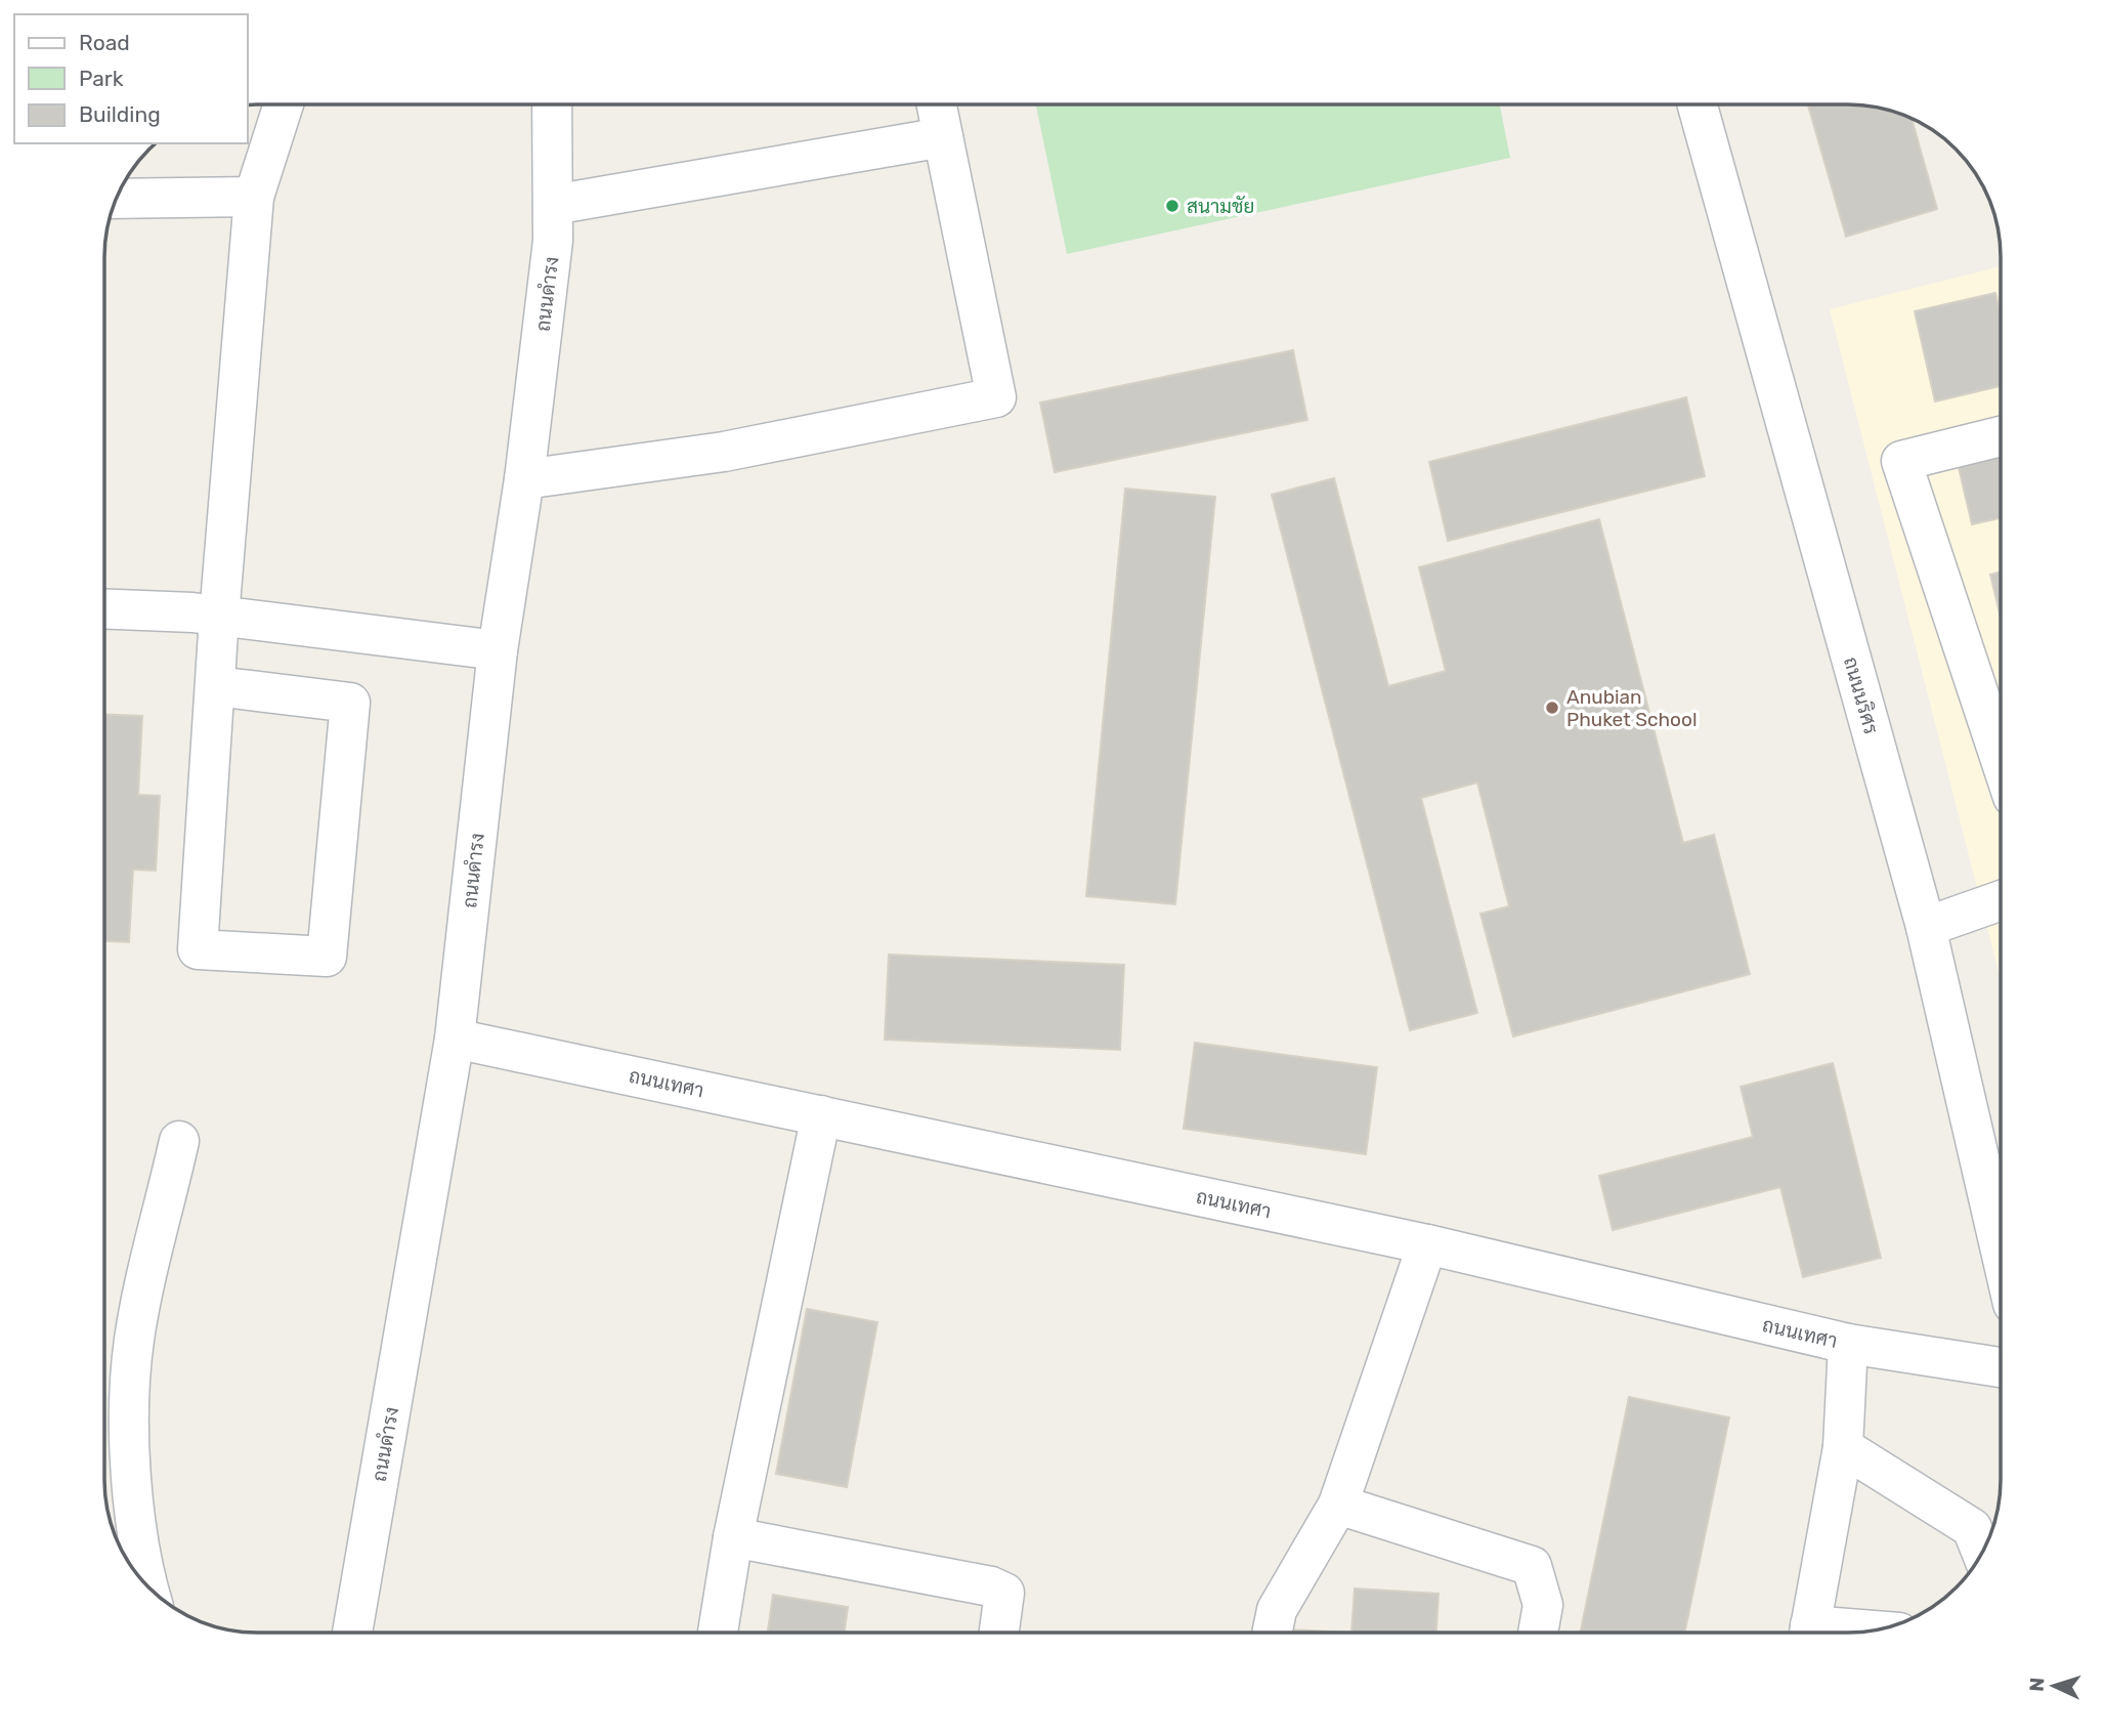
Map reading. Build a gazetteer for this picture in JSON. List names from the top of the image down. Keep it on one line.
{"streets":{"street":["ถนนดำรง","ถนนนริศร","ถนนเทศา"]},"crossings":[["ถนนดำรง","ถนนเทศา"]],"places":["สนามชัย","Anubian Phuket School"],"legend":["Road","Park","Building"],"north":"left"}
